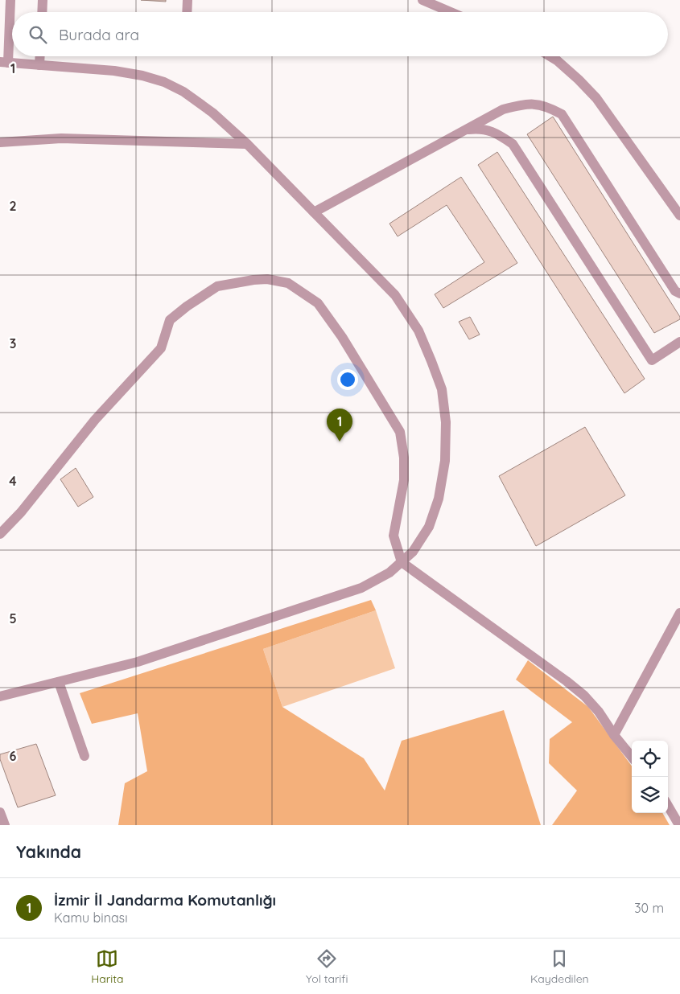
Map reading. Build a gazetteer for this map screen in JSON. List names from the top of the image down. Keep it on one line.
{"page":{"search":"Burada ara","pins":"1","heading":"Yakında","list":[{"mark":"1","name":"İzmir İl Jandarma Komutanlığı","note":"Kamu binası","value":"30 m"}],"nav":["Harita","Yol tarifi","Kaydedilen"]},"grid":{"rows":["1","2","3","4","5","6"]}}
